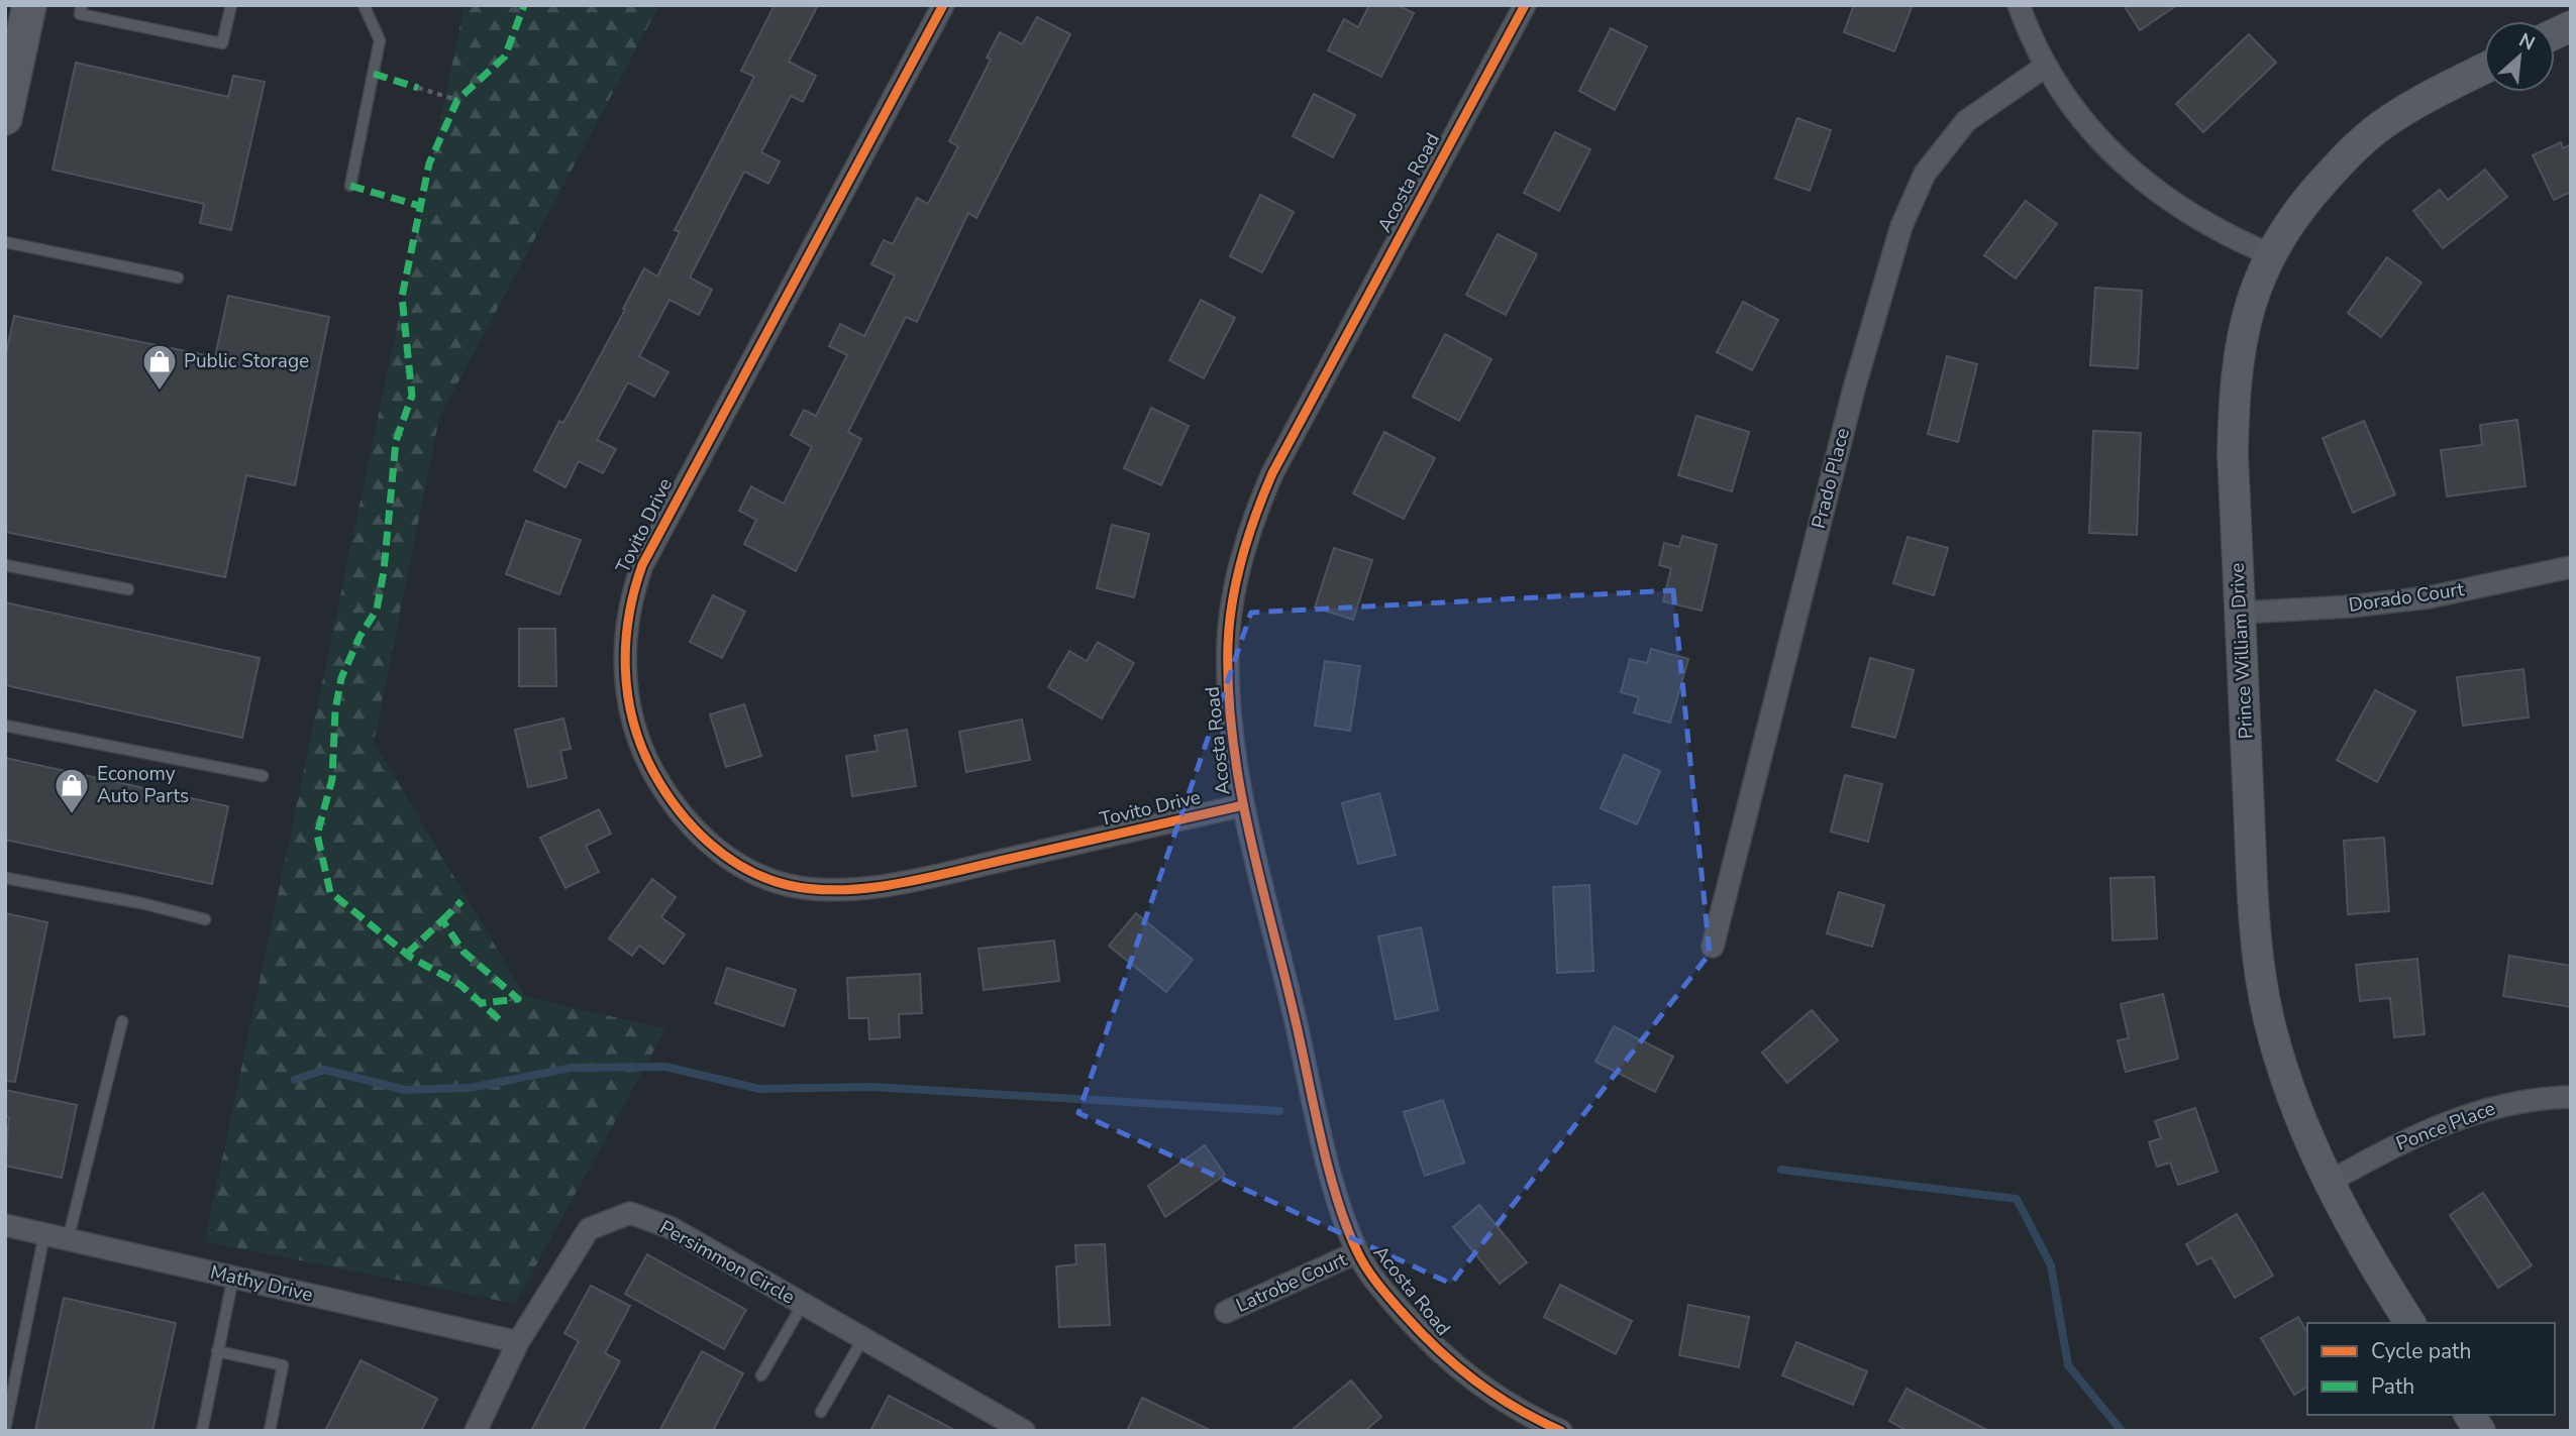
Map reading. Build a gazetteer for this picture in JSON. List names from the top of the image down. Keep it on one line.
{"streets":{"street":["Acosta Road","Prado Place","Tovito Drive","Dorado Court","Prince William Drive","Ponce Place","Persimmon Circle","Latrobe Court","Mathy Drive"]},"crossings":[["Acosta Road","Tovito Drive"],["Acosta Road","Latrobe Court"],["Dorado Court","Prince William Drive"],["Prince William Drive","Ponce Place"],["Persimmon Circle","Mathy Drive"]],"places":{"shop":["Public Storage","Economy Auto Parts"]},"legend":["Cycle path","Path"],"north":"top right"}
